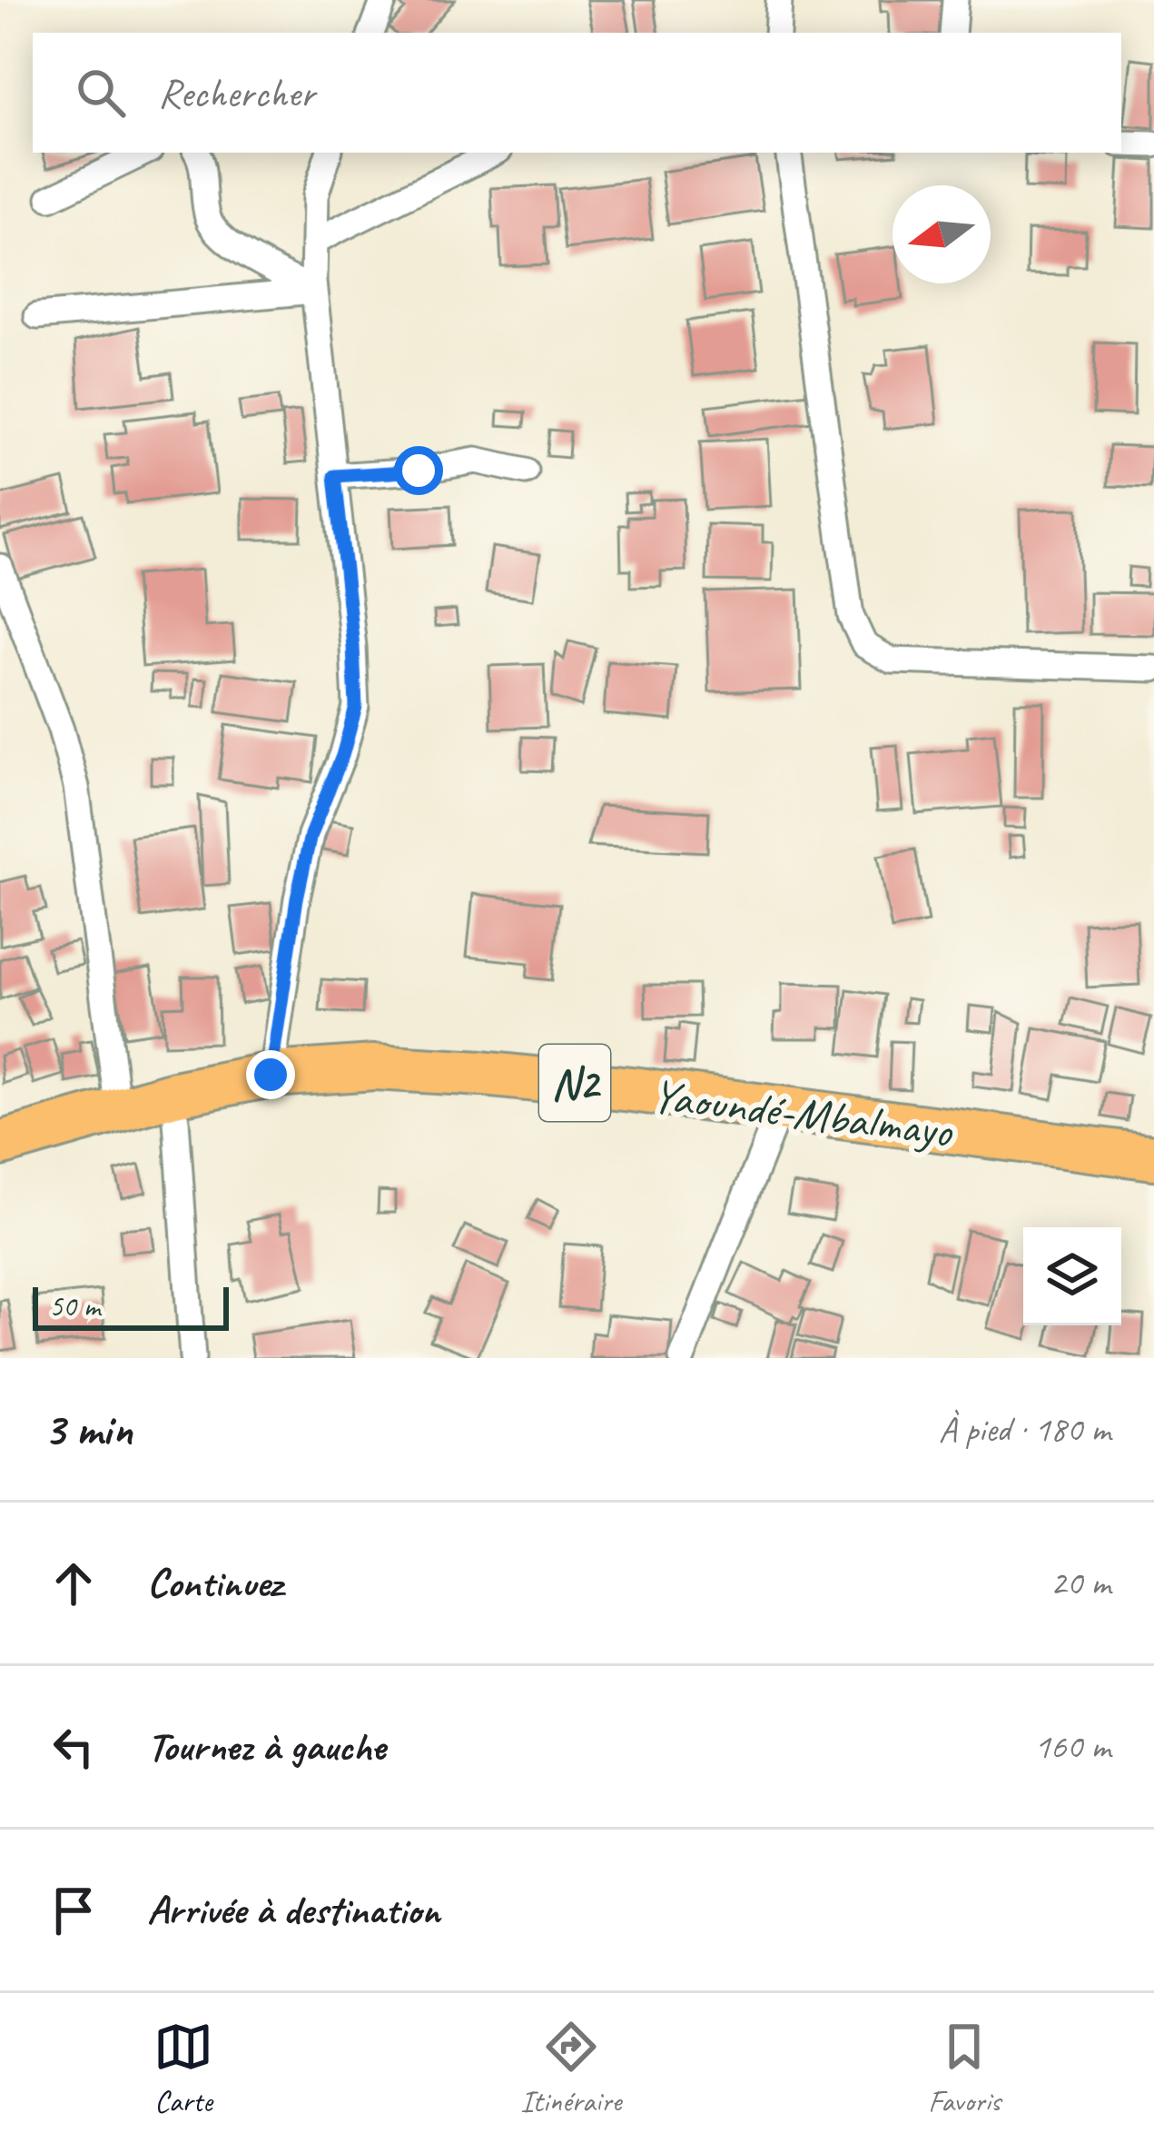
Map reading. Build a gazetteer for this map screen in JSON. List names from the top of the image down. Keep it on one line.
{"streets":{"highway":["N2","Yaoundé-Mbalmayo"]},"scale_bar":"50 m","north":"left","page":{"search":"Rechercher","scale":"50 m","heading":["3 min","À pied · 180 m"],"list":[["Continuez","20 m"],["Tournez à gauche","160 m"],"Arrivée à destination"],"nav":["Carte","Itinéraire","Favoris"]}}
